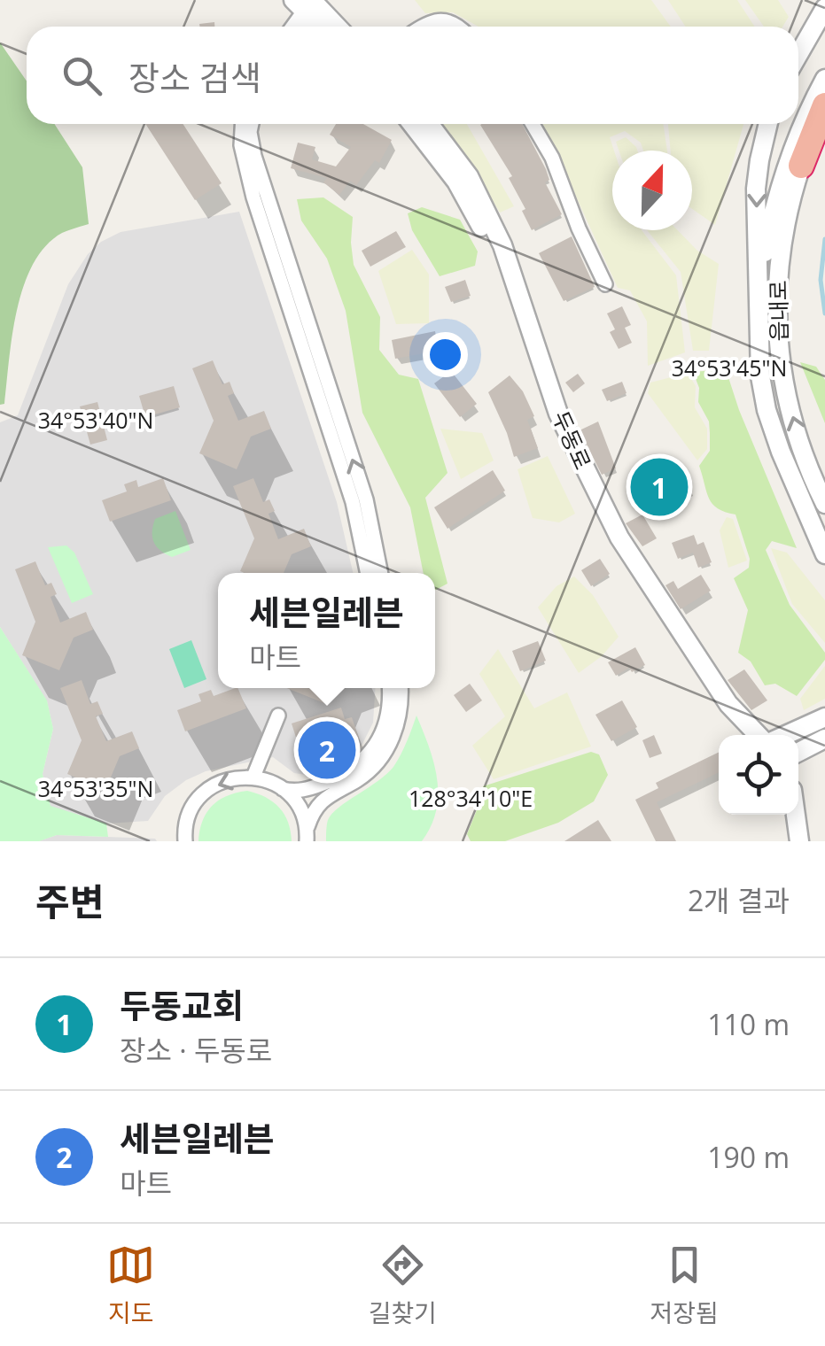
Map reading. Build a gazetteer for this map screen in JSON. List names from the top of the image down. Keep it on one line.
{"streets":{"street":["읍내로","두동로"]},"north":"top","page":{"search":"장소 검색","pins":["1","2"],"popup":["세븐일레븐","마트"],"heading":["주변","2개 결과"],"list":[{"mark":"1","name":"두동교회","note":"장소 · 두동로","value":"110 m"},{"mark":"2","name":"세븐일레븐","note":"마트","value":"190 m"}],"nav":["지도","길찾기","저장됨"]},"coordinates":["34°53'45\"N","34°53'40\"N","34°53'35\"N","128°34'10\"E"]}
